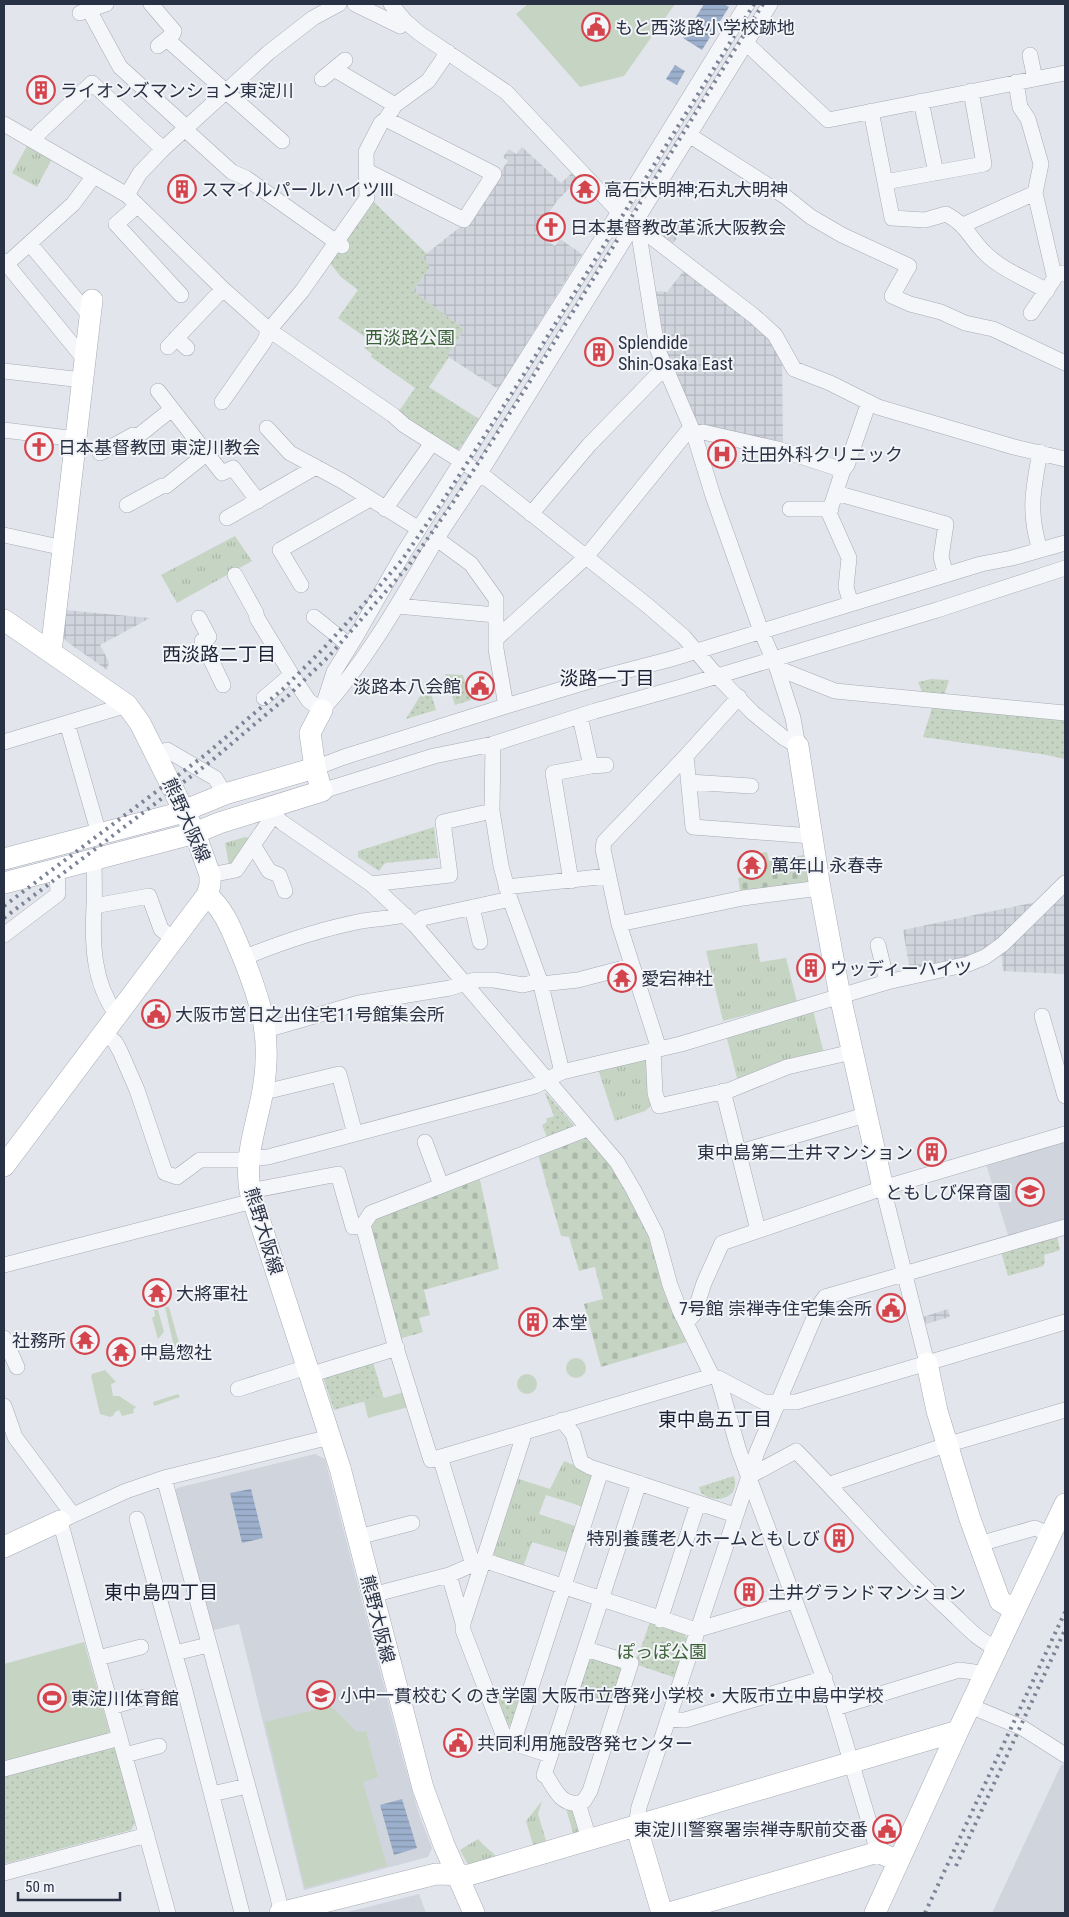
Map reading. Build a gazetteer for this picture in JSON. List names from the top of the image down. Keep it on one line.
{"streets":{"street":["熊野大阪線"]},"districts":["西淡路二丁目","淡路一丁目","東中島五丁目","東中島四丁目"],"parks":["西淡路公園","ぽっぽ公園"],"places":{"public building":["もと西淡路小学校跡地","淡路本八会館","大阪市営日之出住宅11号館集会所","7号館 崇禅寺住宅集会所","共同利用施設啓発センター","東淀川警察署崇禅寺駅前交番"],"building":["ライオンズマンション東淀川","スマイルパールハイツIII","Splendide Shin-Osaka East","ウッディーハイツ","東中島第二土井マンション","本堂","特別養護老人ホームともしび","土井グランドマンション"],"temple":["高石大明神;石丸大明神","萬年山 永春寺","愛宕神社","大將軍社","社務所","中島惣社"],"church":["日本基督教改革派大阪教会","日本基督教団 東淀川教会"],"hospital":["辻田外科クリニック"],"school or university":["ともしび保育園","小中一貫校むくのき学園 大阪市立啓発小学校・大阪市立中島中学校"],"sports":["東淀川体育館"]},"scale_bar":"50 m"}
